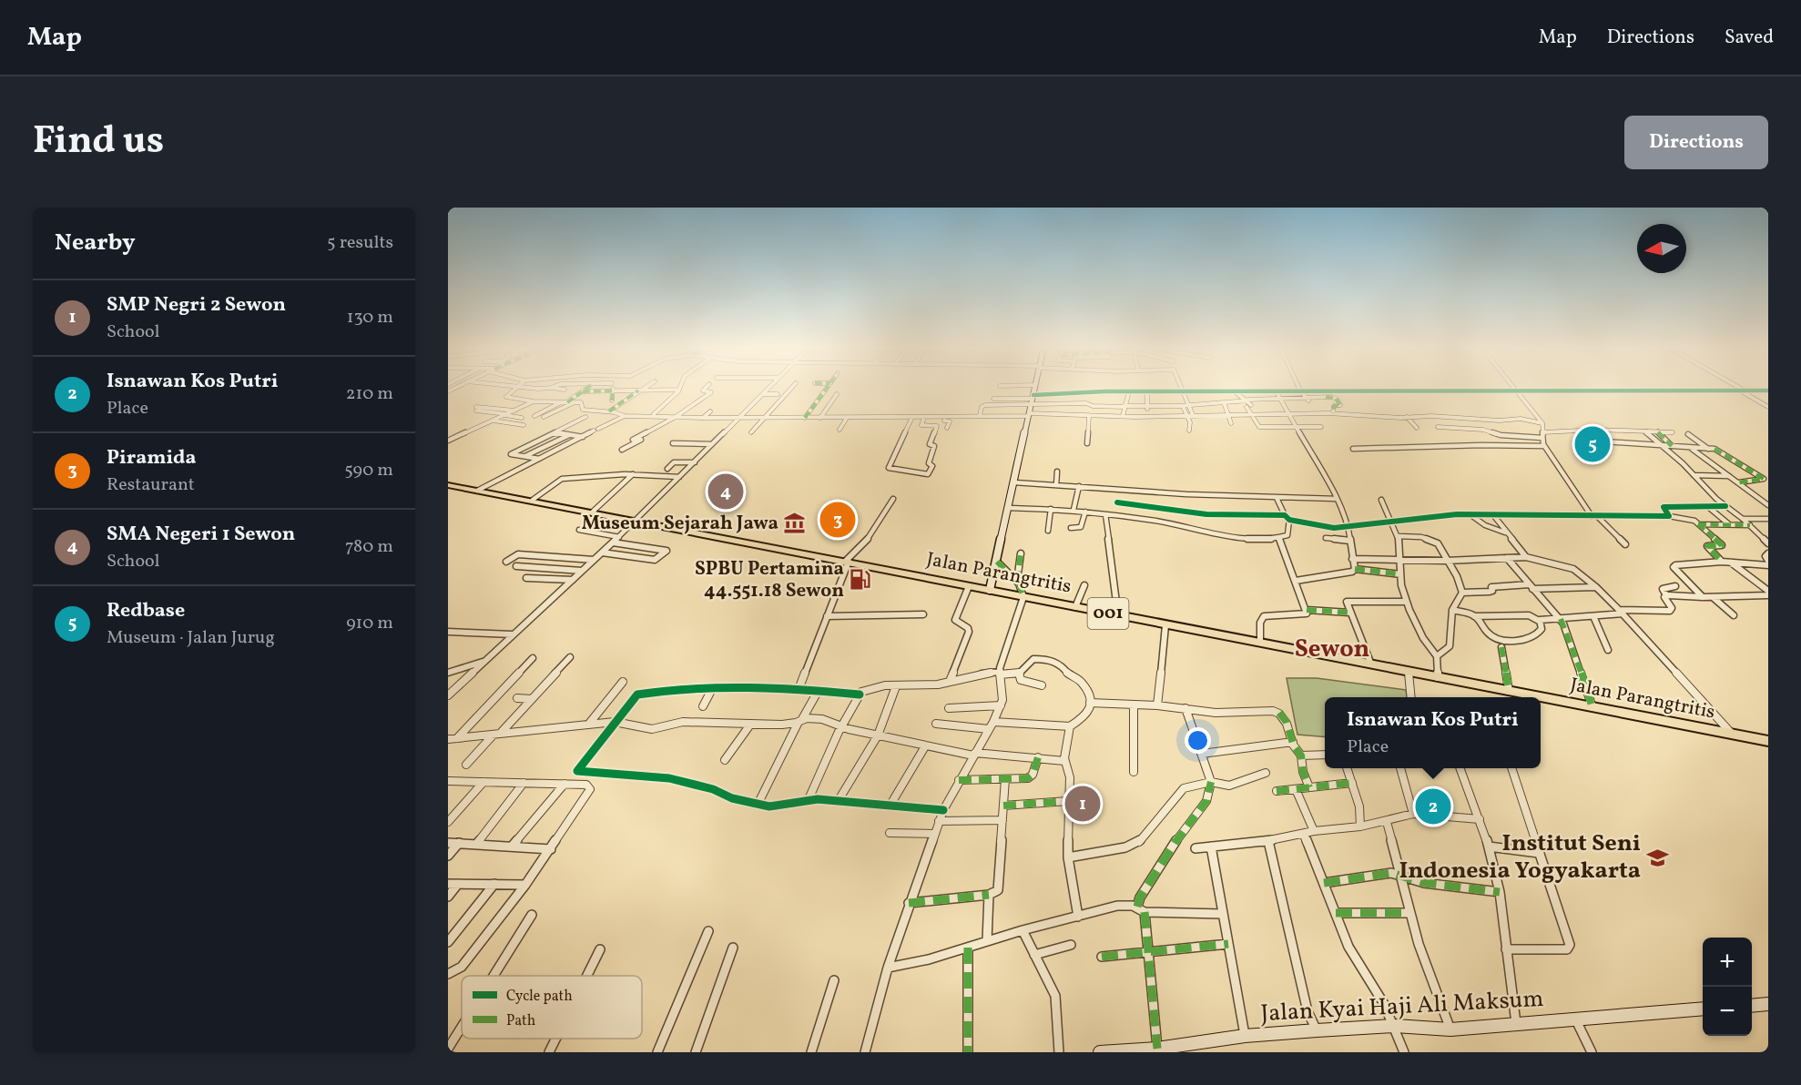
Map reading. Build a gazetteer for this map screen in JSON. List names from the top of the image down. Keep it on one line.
{"streets":{"main road":["Jalan Parangtritis","001"],"street":["Jalan Kyai Haji Ali Maksum"]},"districts":["Sewon"],"places":{"museum":["Museum Sejarah Jawa"],"fuel station":["SPBU Pertamina 44.551.18 Sewon"],"school or university":["Institut Seni Indonesia Yogyakarta"]},"legend":["Cycle path","Path"],"north":"left","page":{"header":"Map","nav":["Map","Directions","Saved"],"title":"Find us","buttons":"Directions","heading":["Nearby","5 results"],"list":[{"mark":"1","name":"SMP Negri 2 Sewon","note":"School","value":"130 m"},{"mark":"2","name":"Isnawan Kos Putri","note":"Place","value":"210 m"},{"mark":"3","name":"Piramida","note":"Restaurant","value":"590 m"},{"mark":"4","name":"SMA Negeri 1 Sewon","note":"School","value":"780 m"},{"mark":"5","name":"Redbase","note":"Museum · Jalan Jurug","value":"910 m"}],"pins":["5","4","3","1","2"],"popup":["Isnawan Kos Putri","Place"],"map_buttons":["+","−"]}}
